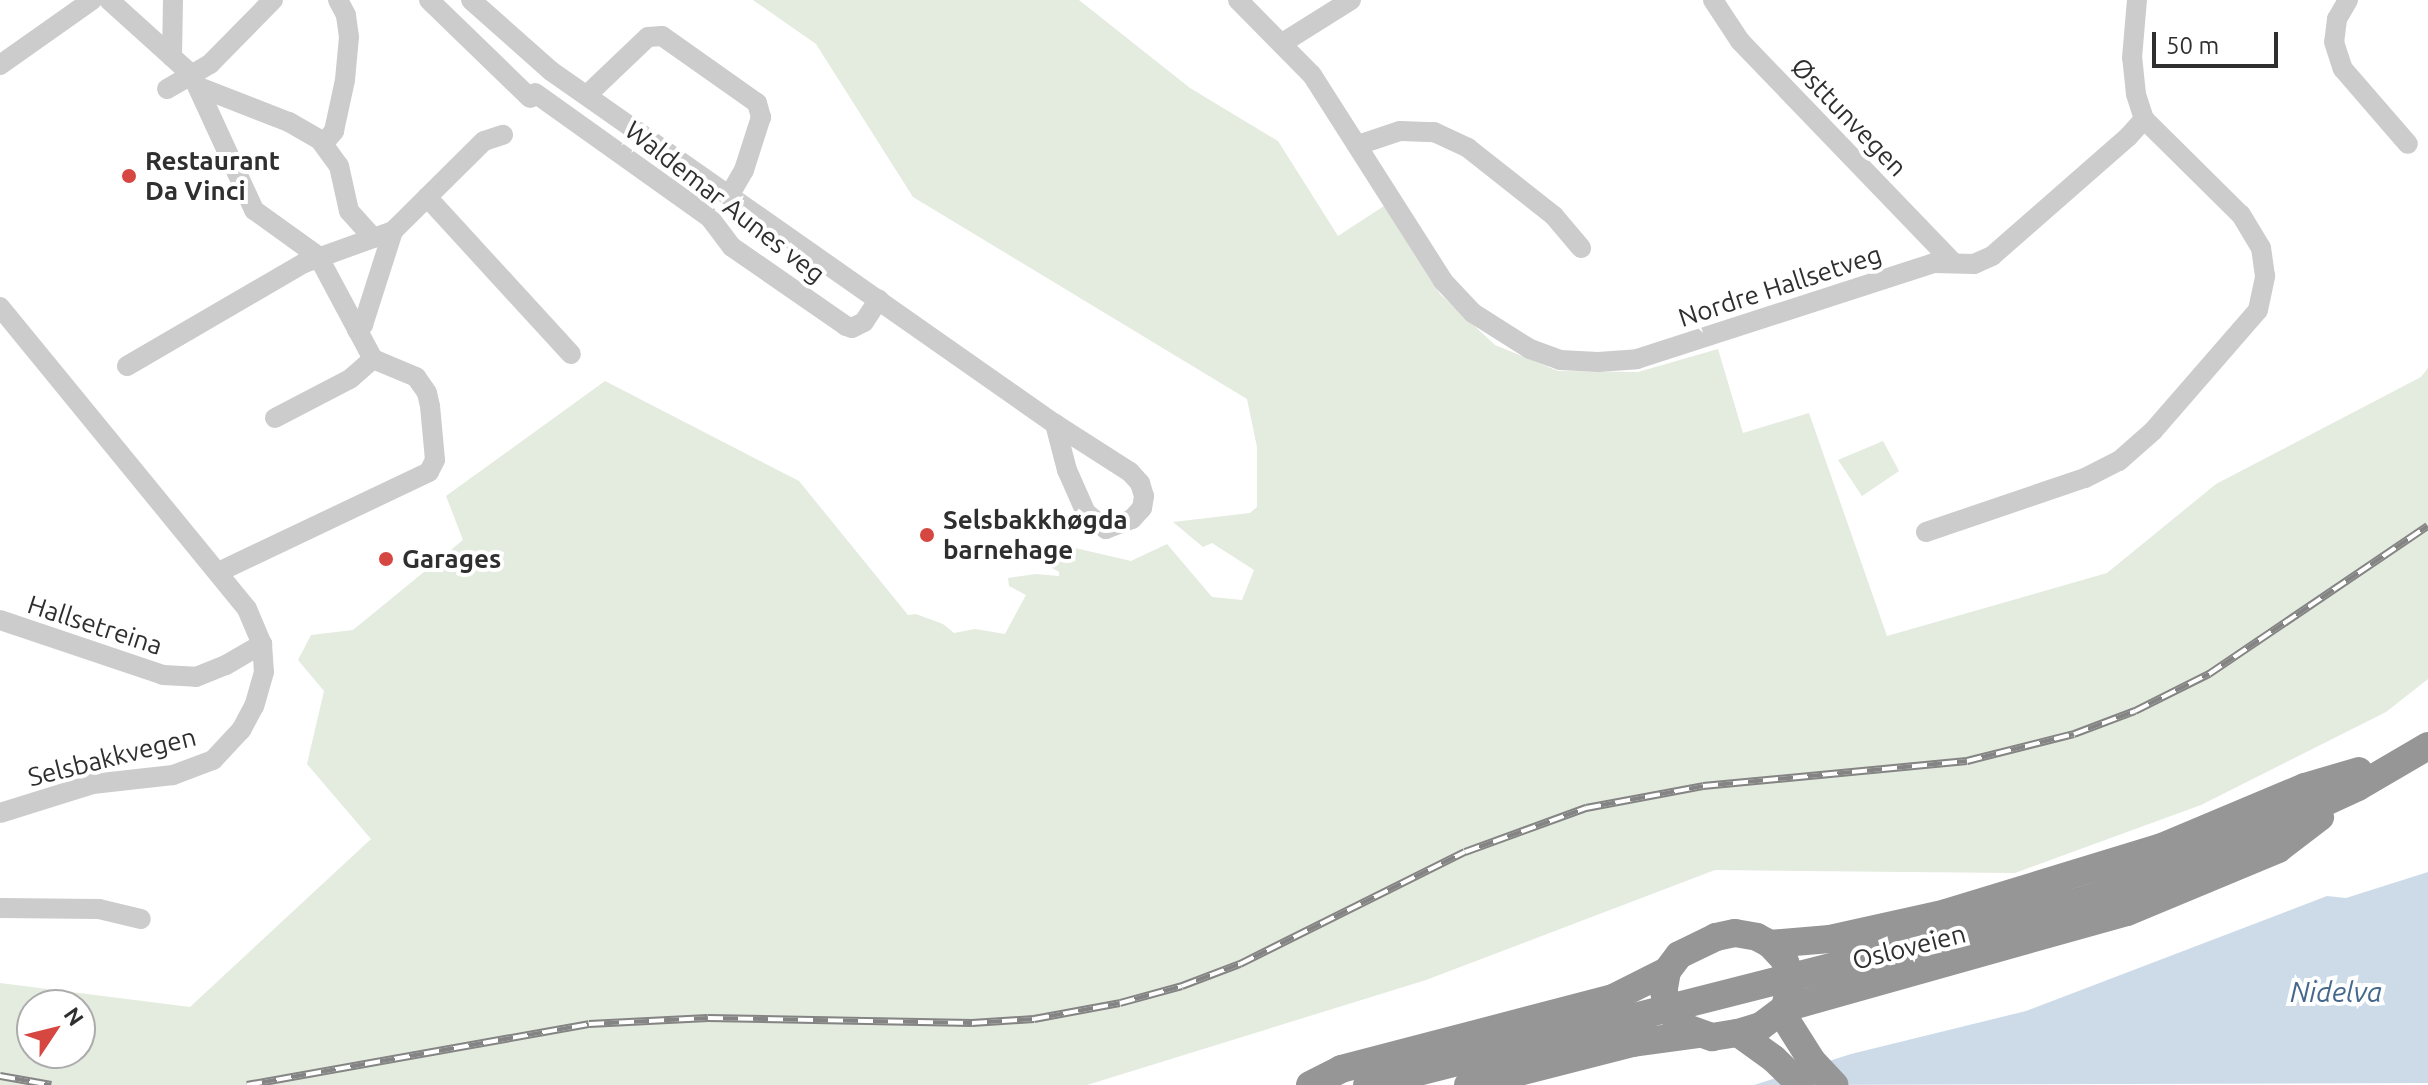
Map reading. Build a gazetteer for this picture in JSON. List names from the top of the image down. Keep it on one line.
{"streets":{"highway":["Osloveien"],"street":["Østtunvegen","Waldemar Aunes veg","Nordre Hallsetveg","Hallsetreina","Selsbakkvegen"]},"crossings":[["Østtunvegen","Nordre Hallsetveg"],["Hallsetreina","Selsbakkvegen"]],"water":["Nidelva"],"places":["Restaurant Da Vinci","Selsbakkhøgda barnehage","Garages"],"scale_bar":"50 m","north":"top right"}
